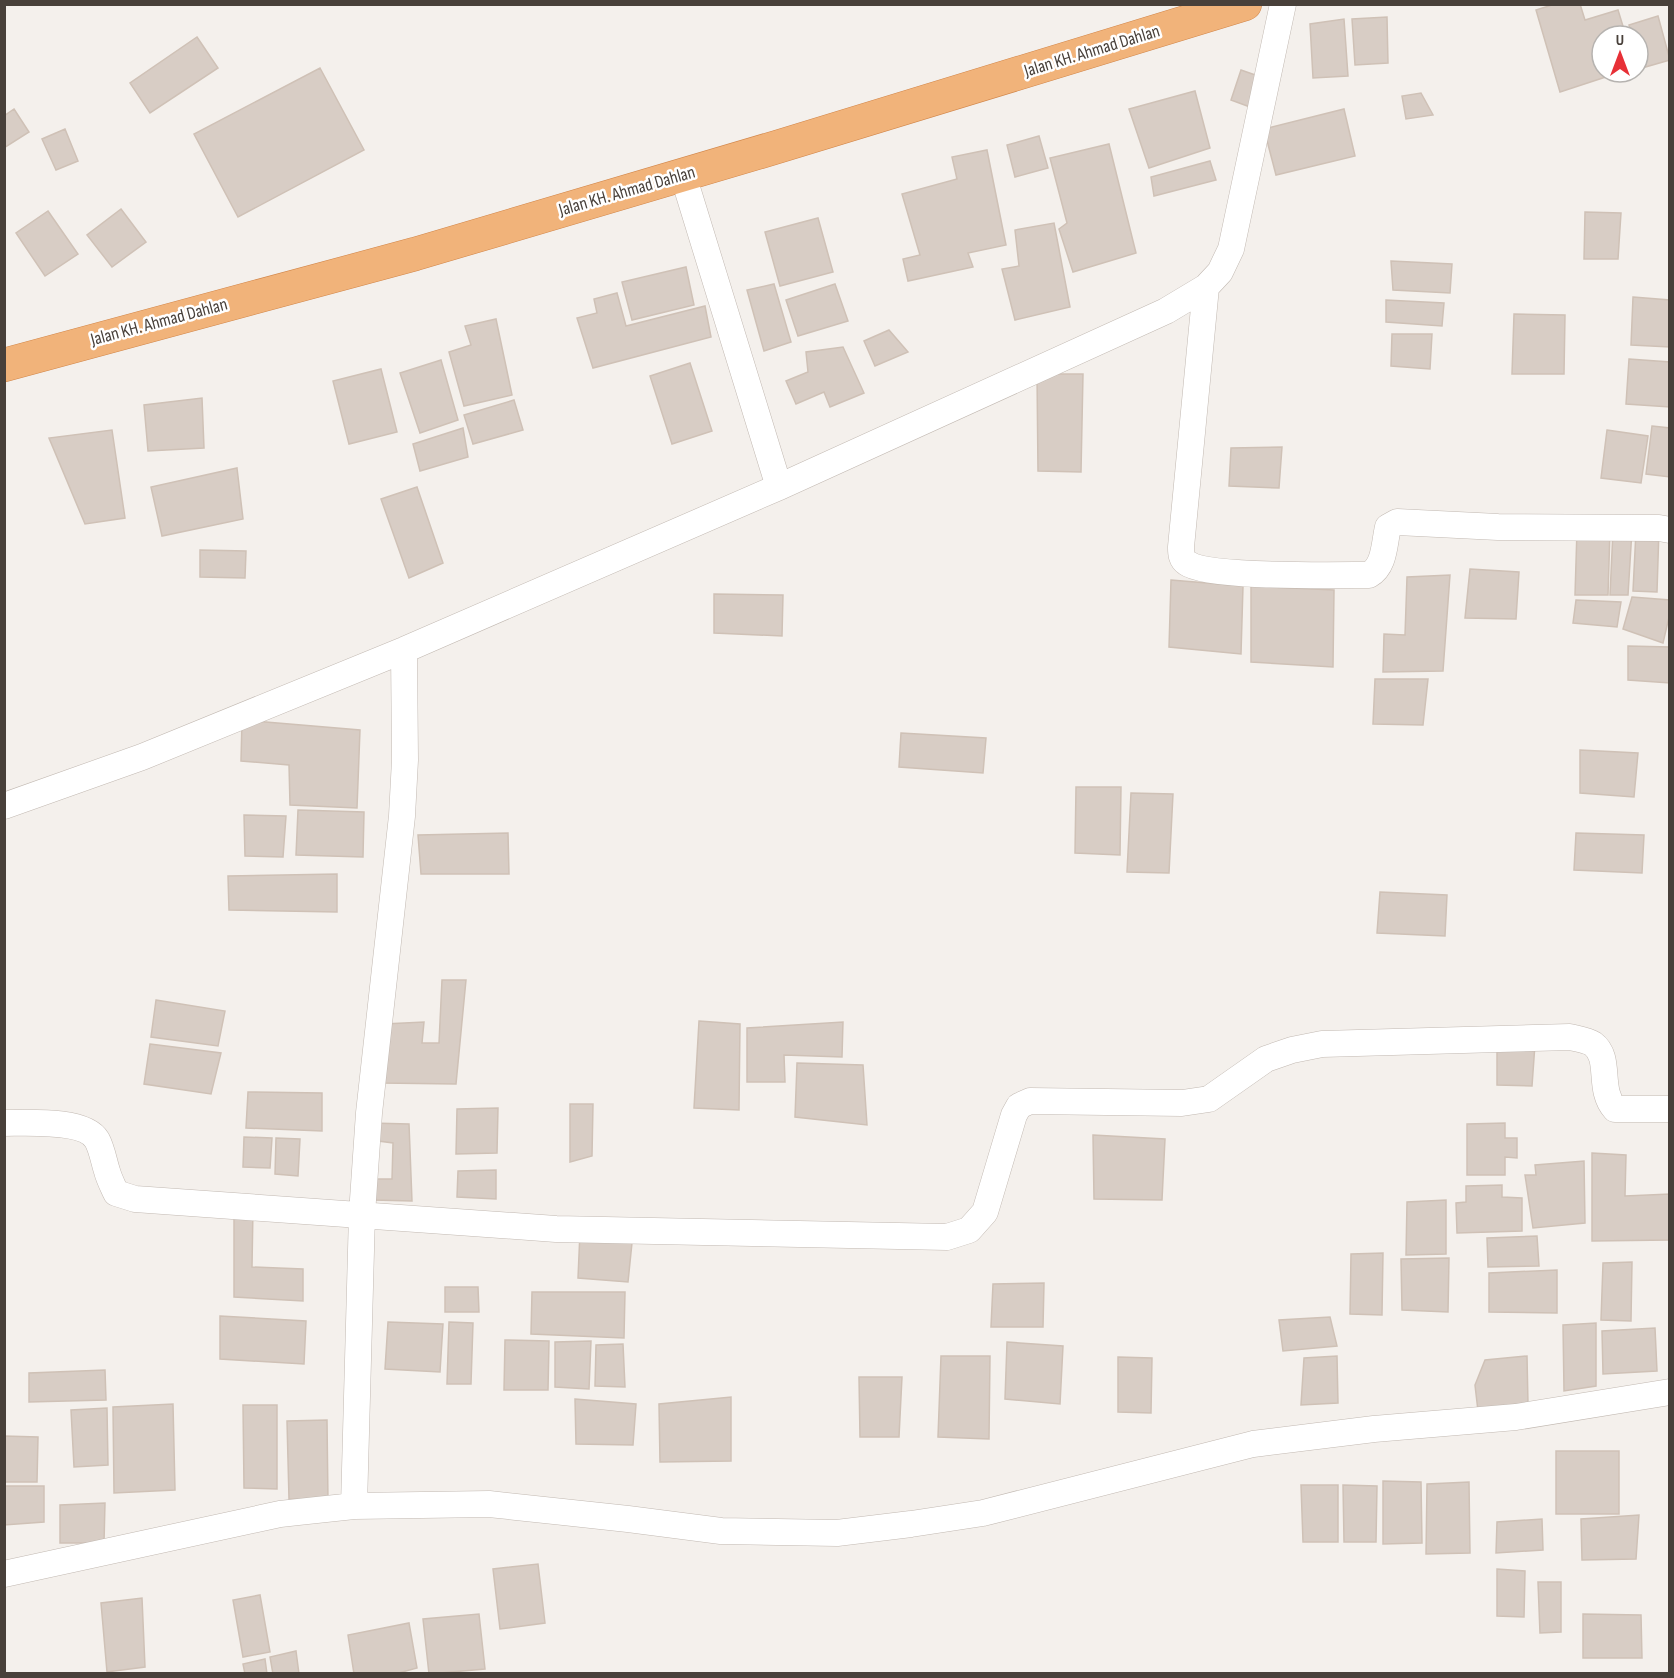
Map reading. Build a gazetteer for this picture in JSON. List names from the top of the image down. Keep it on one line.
{"streets":{"highway":["Jalan KH. Ahmad Dahlan"]},"north":"top"}
